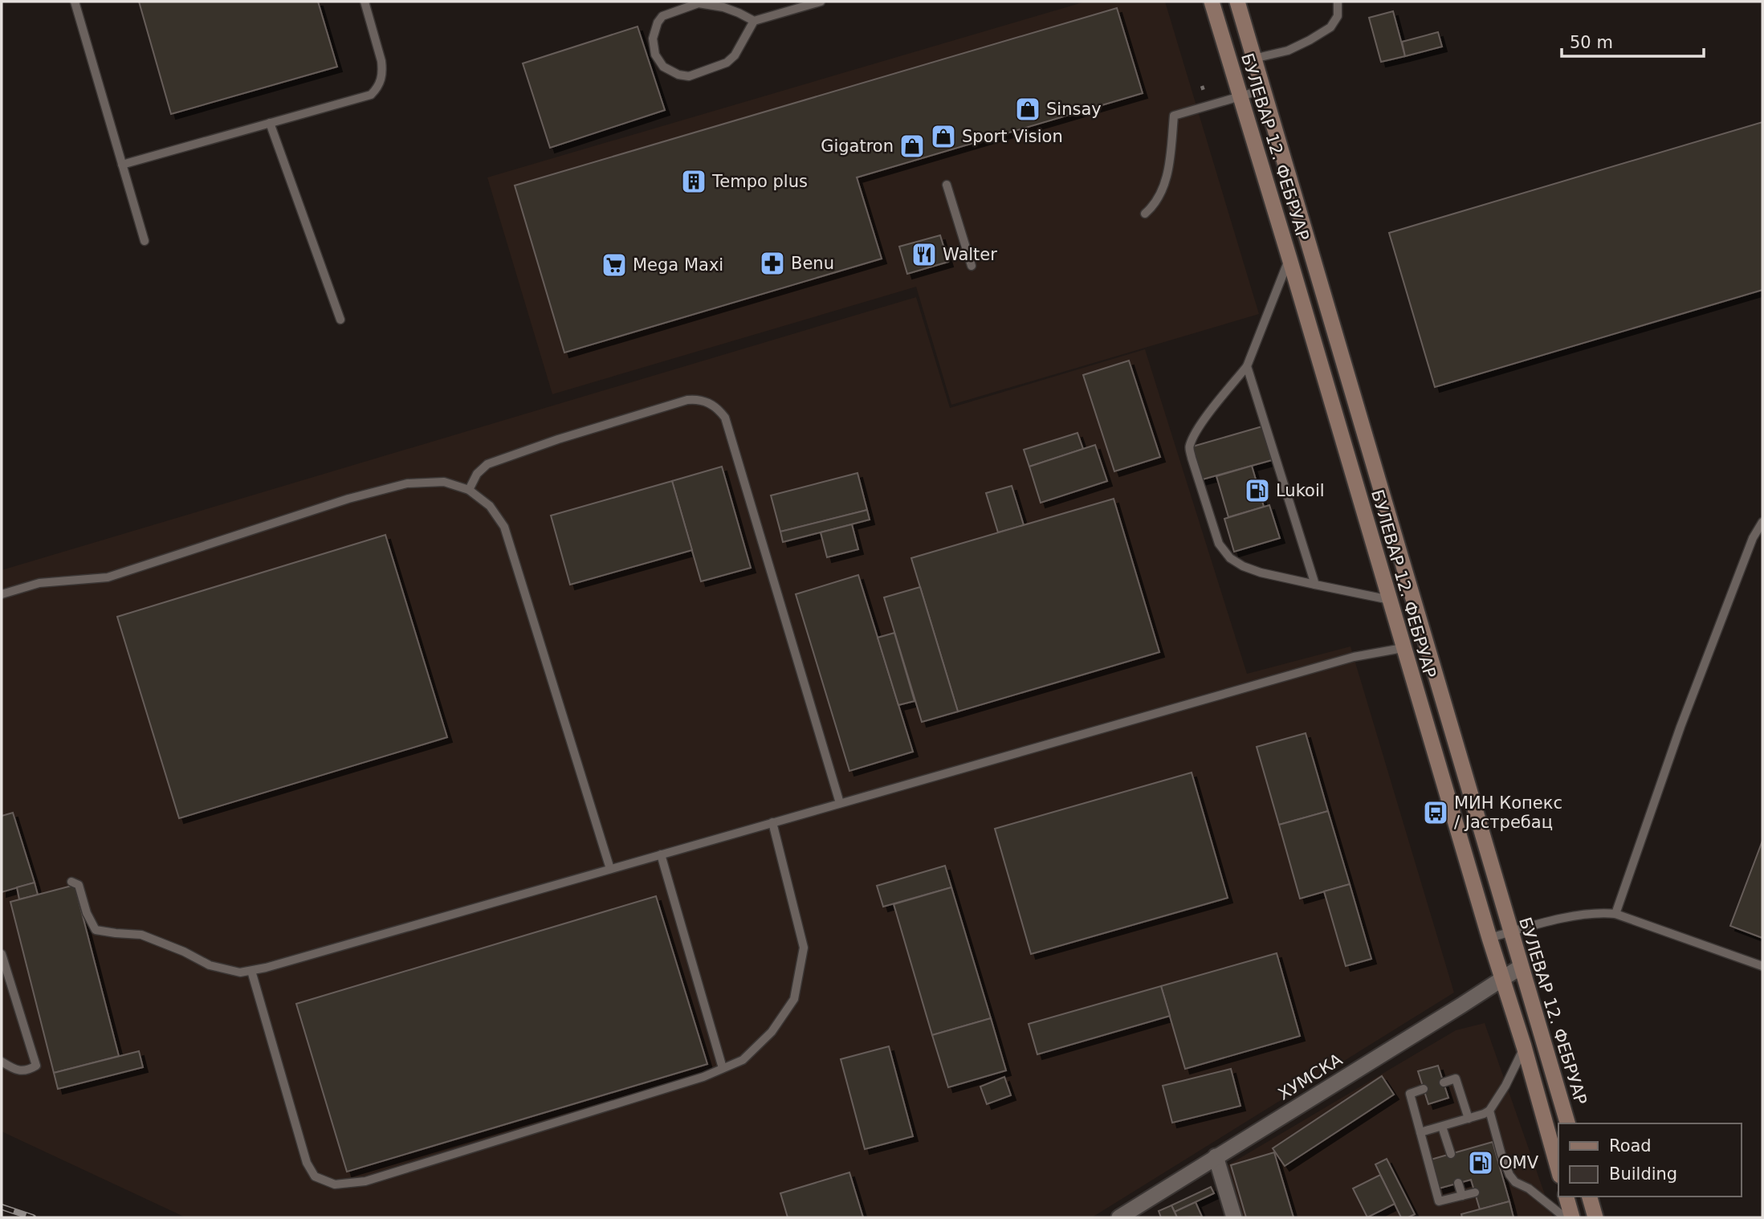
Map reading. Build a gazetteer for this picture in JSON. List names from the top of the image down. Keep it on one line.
{"streets":{"main road":["БУЛЕВАР 12. ФЕБРУАР"],"street":["ХУМСКА"]},"crossings":[["БУЛЕВАР 12. ФЕБРУАР","ХУМСКА"]],"places":{"shop":["Sinsay","Sport Vision","Gigatron"],"building":["Tempo plus"],"restaurant":["Walter"],"pharmacy":["Benu"],"supermarket":["Mega Maxi"],"fuel station":["Lukoil","OMV"],"bus stop":["МИН Копекс / Јастребац"]},"legend":["Road","Building"],"scale_bar":"50 m"}
